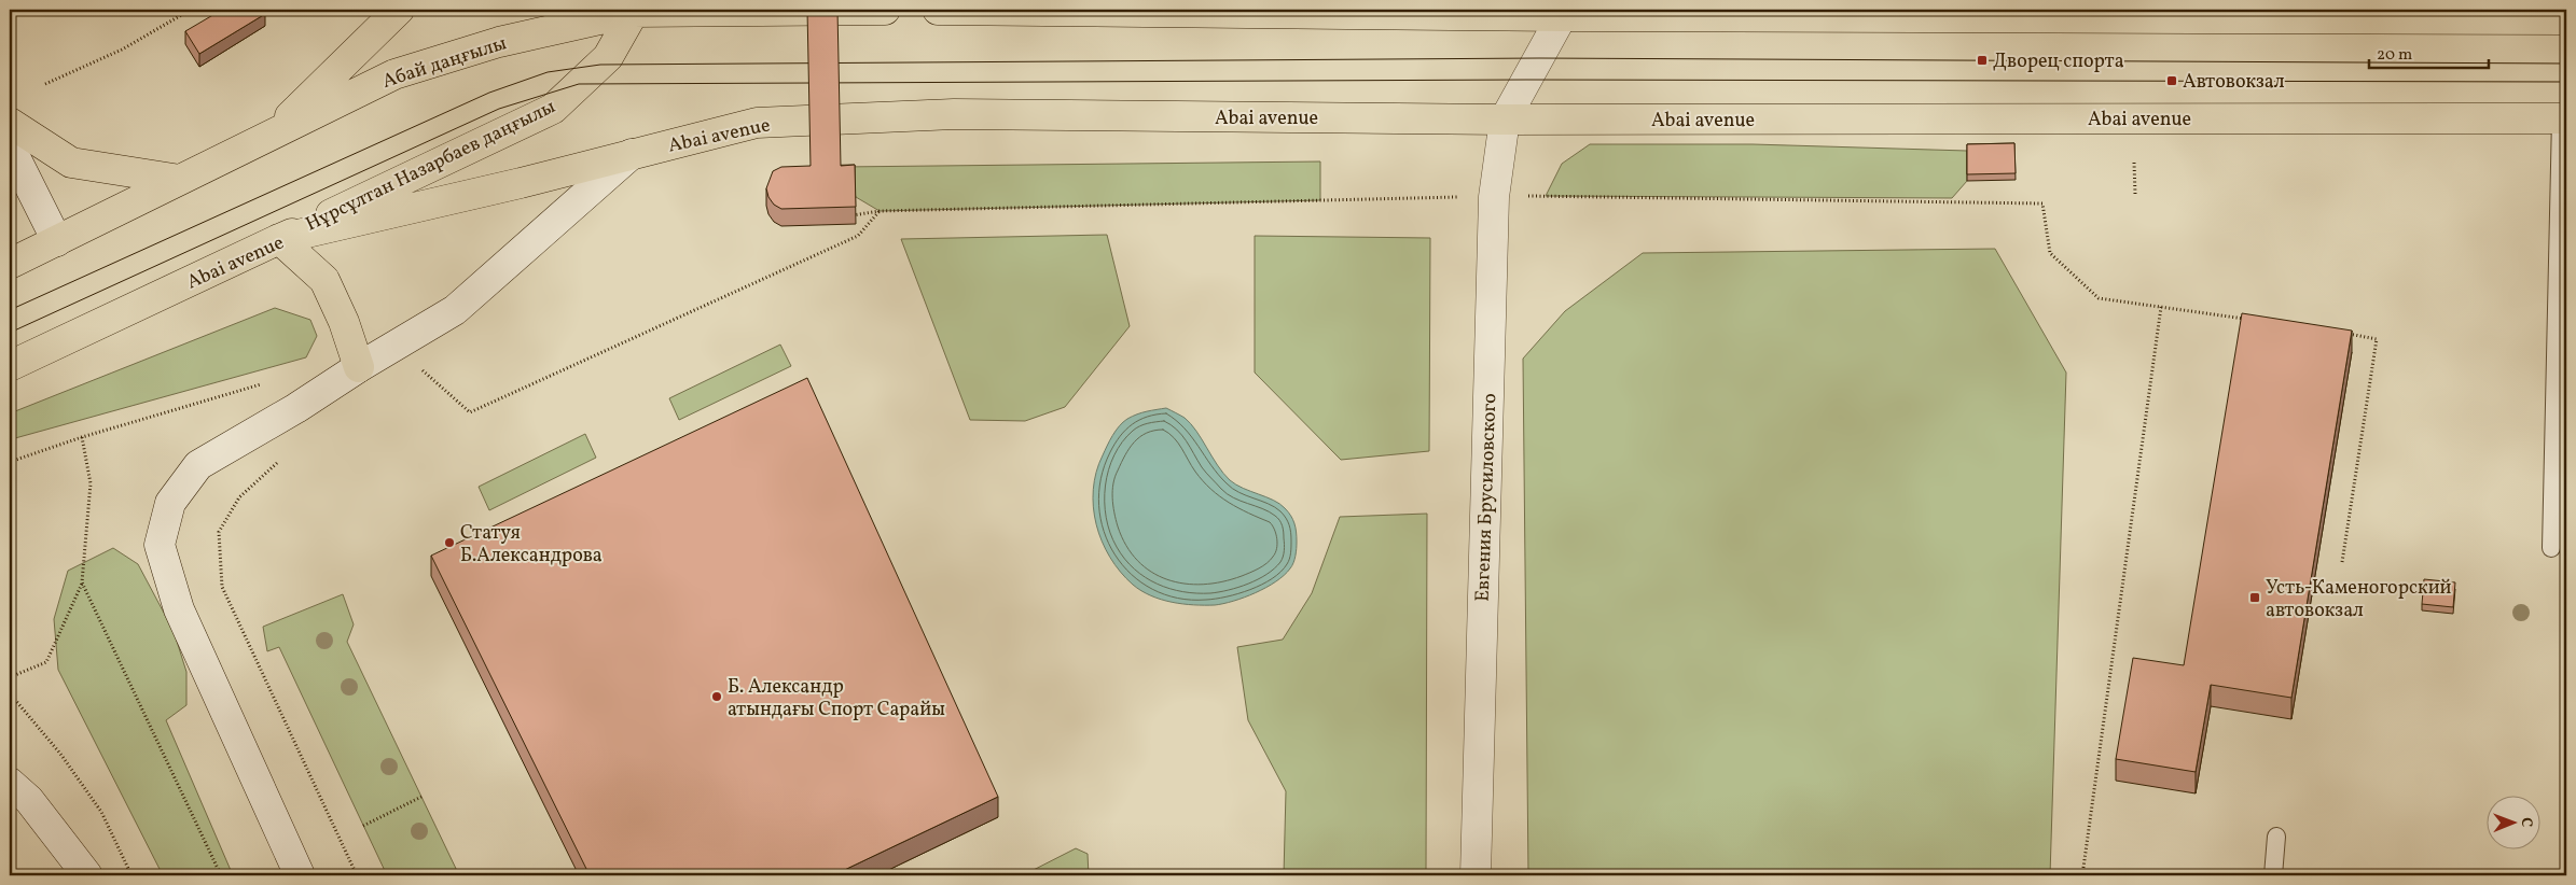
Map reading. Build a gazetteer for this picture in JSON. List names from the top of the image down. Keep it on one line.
{"streets":{"main road":["Абай даңғылы","Abai avenue","Нұрсұлтан Назарбаев даңғылы","Евгения Брусиловского"]},"crossings":[["Абай даңғылы","Нұрсұлтан Назарбаев даңғылы"],["Abai avenue","Нұрсұлтан Назарбаев даңғылы"],["Abai avenue","Евгения Брусиловского"]],"places":{"transit":["Дворец спорта","Автовокзал","Усть-Каменогорский автовокзал"],"other":["Статуя Б.Александрова","Б. Александр атындағы Спорт Сарайы"]},"scale_bar":"20 m","north":"right"}
